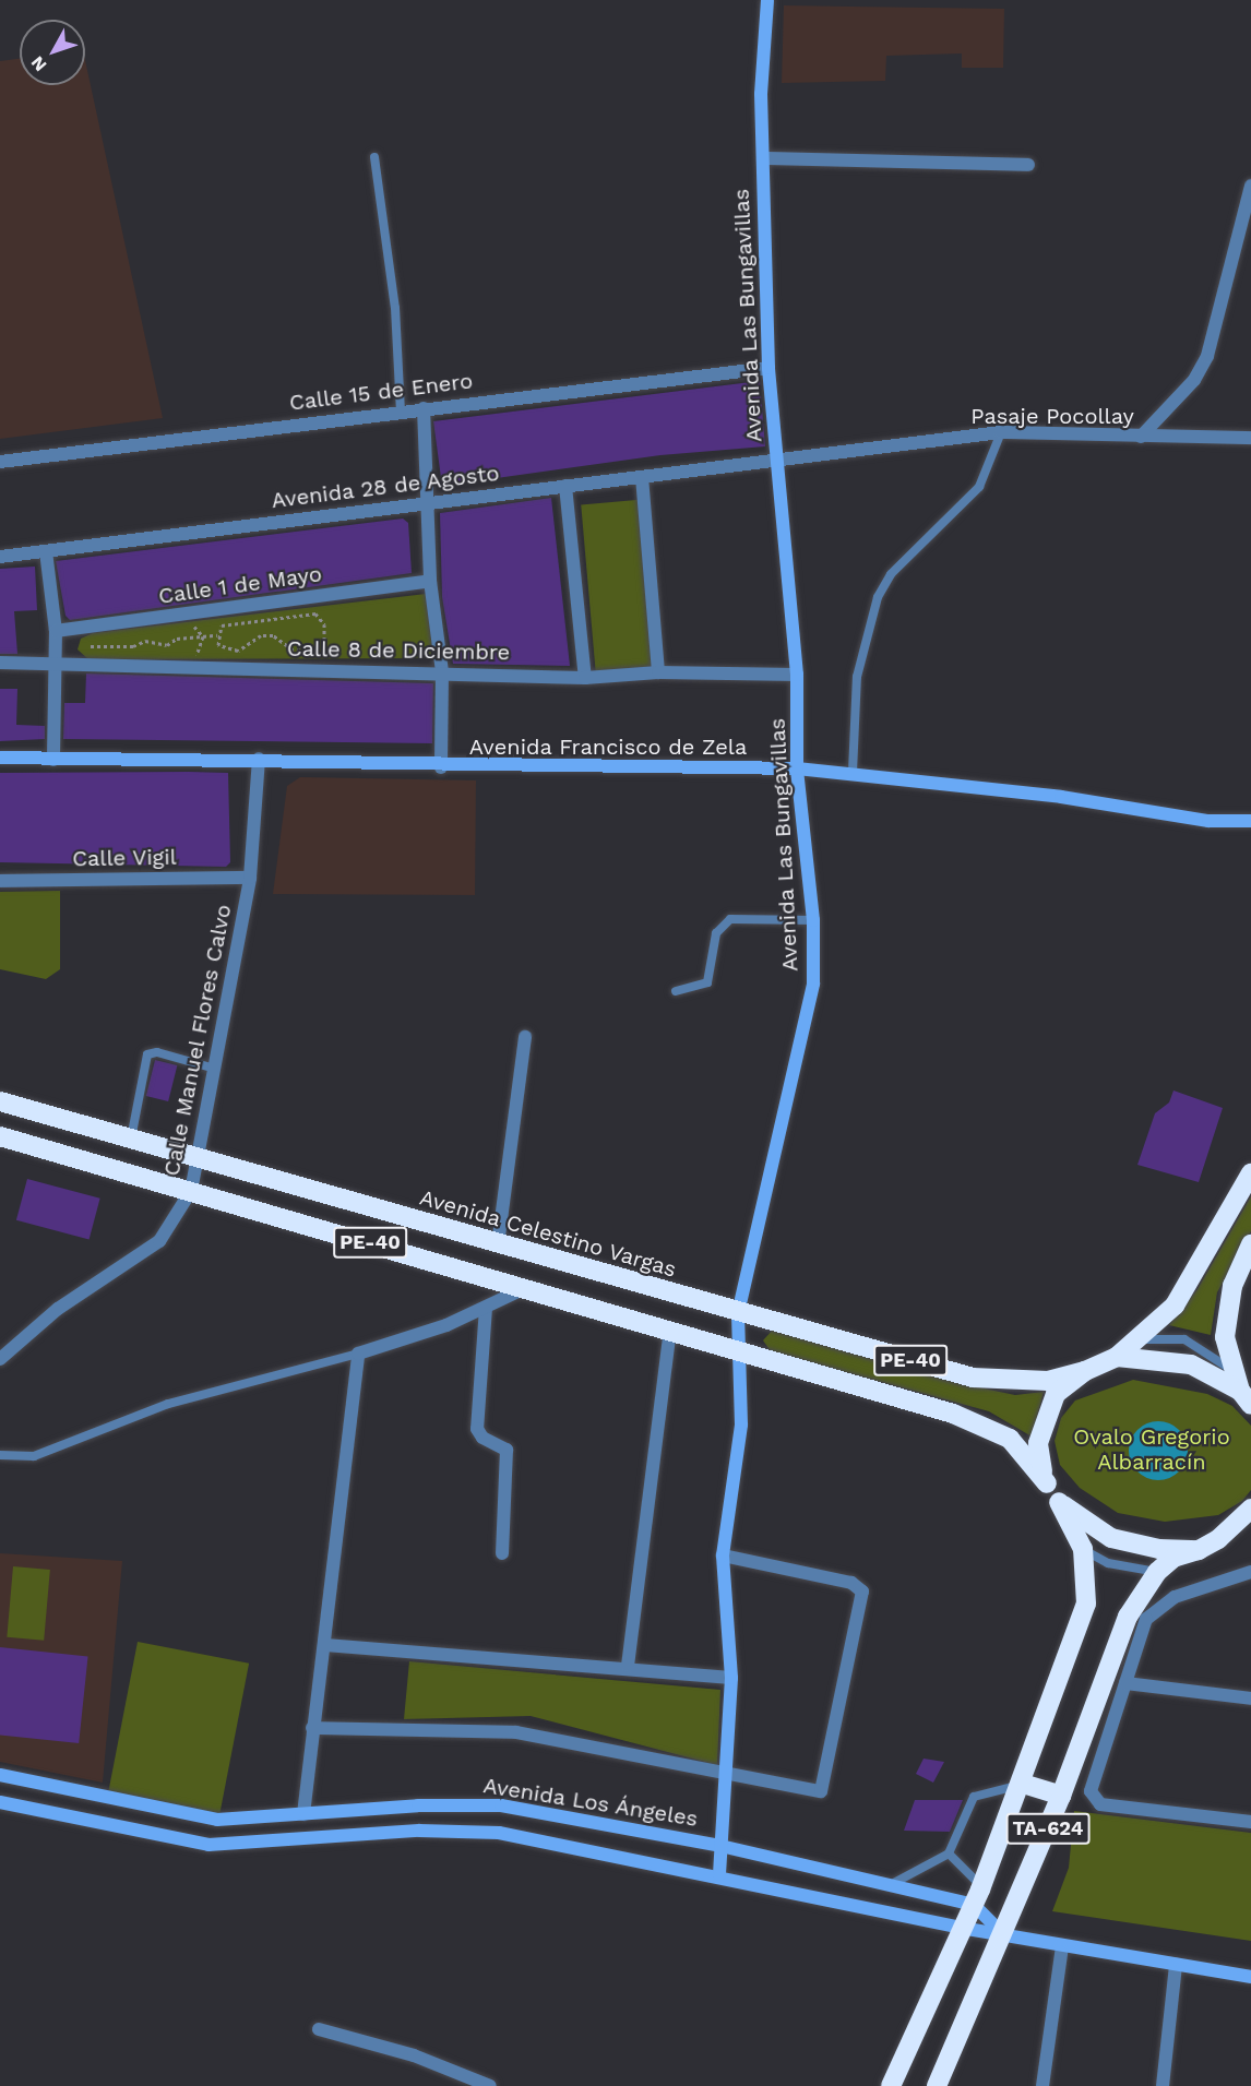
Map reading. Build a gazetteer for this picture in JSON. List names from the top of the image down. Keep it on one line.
{"streets":{"highway":["Avenida Celestino Vargas","PE-40","TA-624"],"street":["Avenida Las Bungavillas","Calle 15 de Enero","Pasaje Pocollay","Avenida 28 de Agosto","Calle 1 de Mayo","Calle 8 de Diciembre","Avenida Francisco de Zela","Calle Vigil","Calle Manuel Flores Calvo","Avenida Los Ángeles"]},"crossings":[["Avenida Las Bungavillas","Calle 15 de Enero"],["Avenida Las Bungavillas","Pasaje Pocollay"],["Avenida Las Bungavillas","Avenida 28 de Agosto"],["Avenida Las Bungavillas","Calle 8 de Diciembre"],["Avenida Las Bungavillas","Avenida Francisco de Zela"],["Avenida Las Bungavillas","Avenida Celestino Vargas"],["Avenida Las Bungavillas","PE-40"],["Avenida Las Bungavillas","Avenida Los Ángeles"],["Pasaje Pocollay","Avenida 28 de Agosto"],["Avenida Francisco de Zela","Calle Manuel Flores Calvo"],["Calle Vigil","Calle Manuel Flores Calvo"],["Calle Manuel Flores Calvo","Avenida Celestino Vargas"],["Calle Manuel Flores Calvo","PE-40"],["Avenida Los Ángeles","TA-624"]],"parks":["Ovalo Gregorio Albarracín"],"north":"bottom left"}
